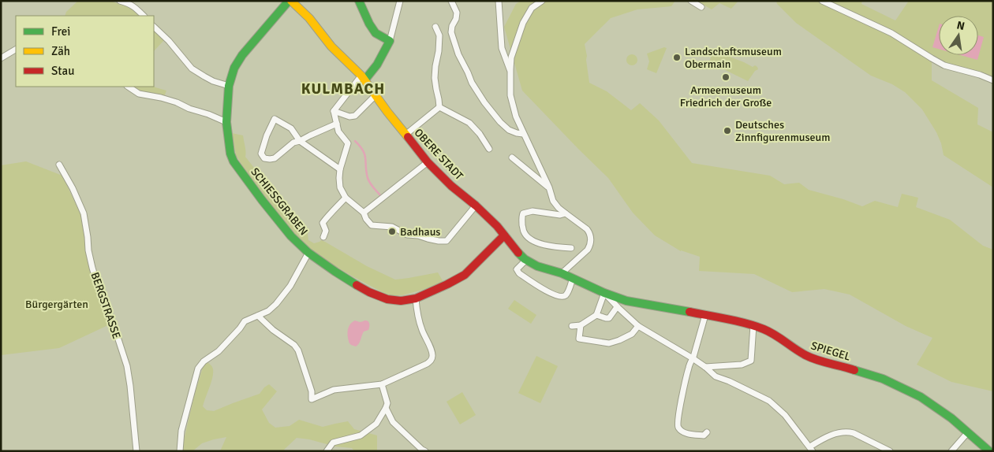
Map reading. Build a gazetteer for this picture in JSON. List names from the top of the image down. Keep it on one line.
{"streets":{"street":["OBERE STADT","SCHIESSGRABEN","BERGSTRASSE","SPIEGEL"]},"crossings":[["OBERE STADT","SCHIESSGRABEN"],["OBERE STADT","SPIEGEL"]],"districts":["KULMBACH"],"parks":["Bürgergärten"],"places":["Landschaftsmuseum Obermain","Armeemuseum Friedrich der Große","Deutsches Zinnfigurenmuseum","Badhaus"],"legend":["Frei","Zäh","Stau"],"north":"top"}
